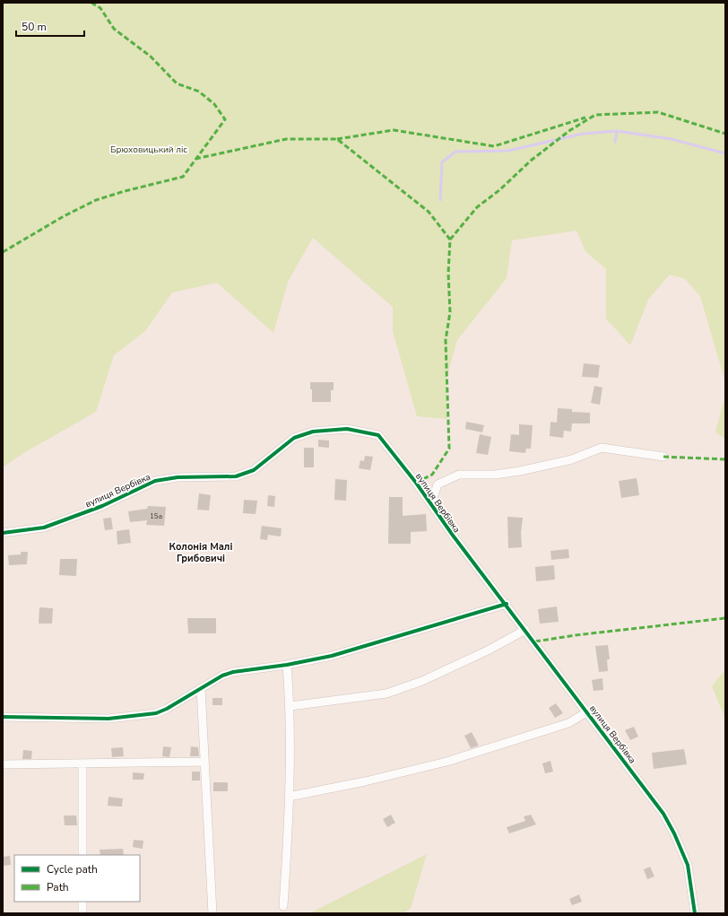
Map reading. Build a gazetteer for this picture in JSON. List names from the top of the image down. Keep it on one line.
{"streets":{"street":["вулиця Вербівка"]},"districts":["Колонія Малі Грибовичі"],"parks":["Брюховицький ліс"],"house_numbers":["15а"],"legend":["Cycle path","Path"],"scale_bar":"50 m"}
